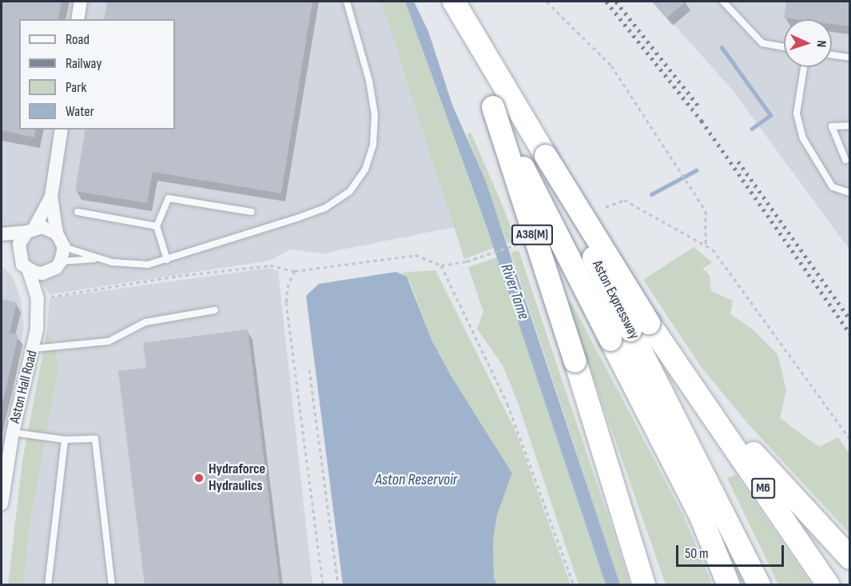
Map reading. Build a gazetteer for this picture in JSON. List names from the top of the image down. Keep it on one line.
{"streets":{"highway":["A38(M)","Aston Expressway","M6"],"street":["Aston Hall Road"]},"crossings":[["A38(M)","Aston Expressway"],["Aston Expressway","M6"]],"water":["River Tame","Aston Reservoir"],"places":["Hydraforce Hydraulics"],"legend":["Road","Railway","Park","Water"],"scale_bar":"50 m","north":"right"}
